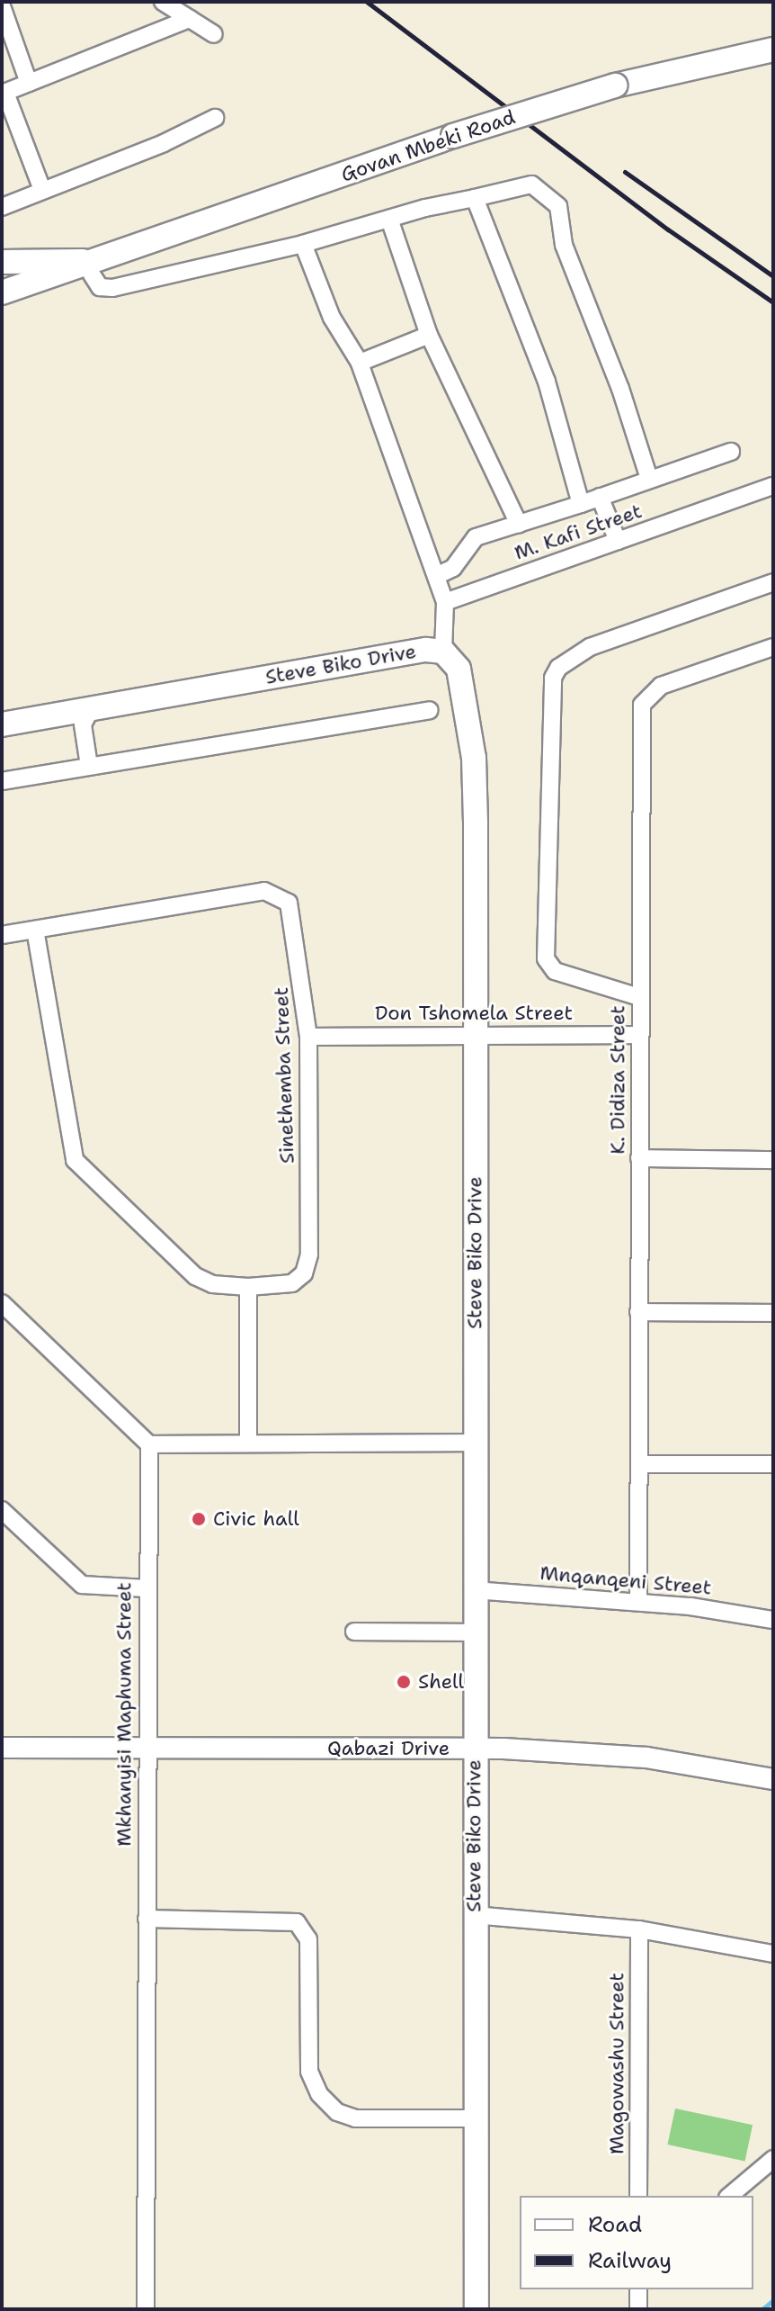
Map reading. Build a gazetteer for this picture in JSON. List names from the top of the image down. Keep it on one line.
{"streets":{"main road":["Govan Mbeki Road","Steve Biko Drive"],"street":["M. Kafi Street","Don Tshomela Street","Sinethemba Street","K. Didiza Street","Mnqanqeni Street","Mkhanyisi Maphuma Street","Qabazi Drive","Magowashu Street"]},"crossings":[["Steve Biko Drive","Don Tshomela Street"],["Steve Biko Drive","Mnqanqeni Street"],["Steve Biko Drive","Qabazi Drive"],["Don Tshomela Street","Sinethemba Street"],["Don Tshomela Street","K. Didiza Street"],["K. Didiza Street","Mnqanqeni Street"],["Mkhanyisi Maphuma Street","Qabazi Drive"]],"places":["Civic hall","Shell"],"legend":["Road","Railway"]}
